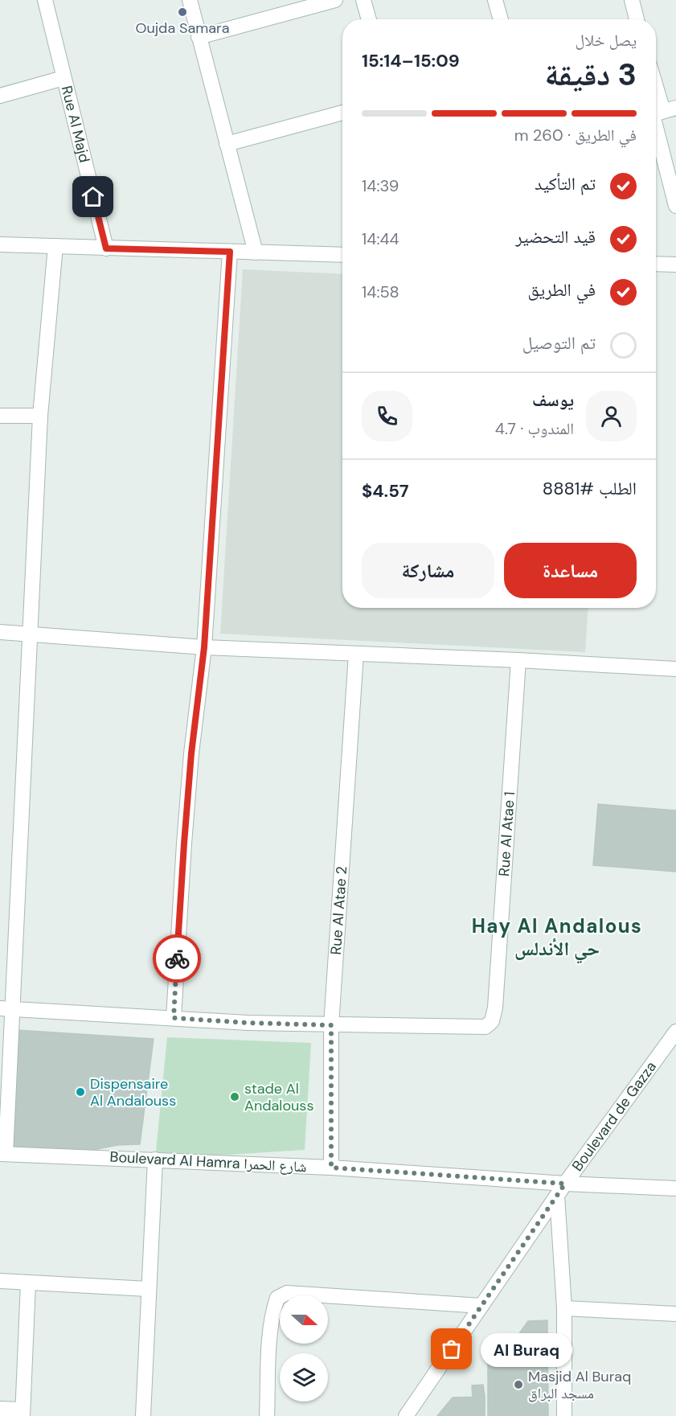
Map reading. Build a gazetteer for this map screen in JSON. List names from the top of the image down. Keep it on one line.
{"streets":{"street":["Rue Al Majd","Rue Al Atae 1","Rue Al Atae 2","Boulevard de Gazza","Boulevard Al Hamra شارع الحمرا"]},"crossings":[["Rue Al Atae 1","Rue Al Atae 2"],["Rue Al Atae 2","Boulevard Al Hamra شارع الحمرا"],["Boulevard de Gazza","Boulevard Al Hamra شارع الحمرا"]],"districts":["Hay Al Andalous حي الأندلس"],"places":["Oujda Samara","Dispensaire Al Andalouss","stade Al Andalouss","Al Buraq","Masjid Al Buraq مسجد البراق"],"north":"right","page":{"heading":["3 دقيقة","يصل خلال","15:09–15:14"],"panel":["يوسف","المندوب · 4.7","الطلب #8881","$4.57"],"bar":"في الطريق · 260 m","list":[["تم التأكيد","14:39"],["قيد التحضير","14:44"],["في الطريق","14:58"],"تم التوصيل"],"buttons":["مساعدة","مشاركة"],"bubble":"Al Buraq"}}
